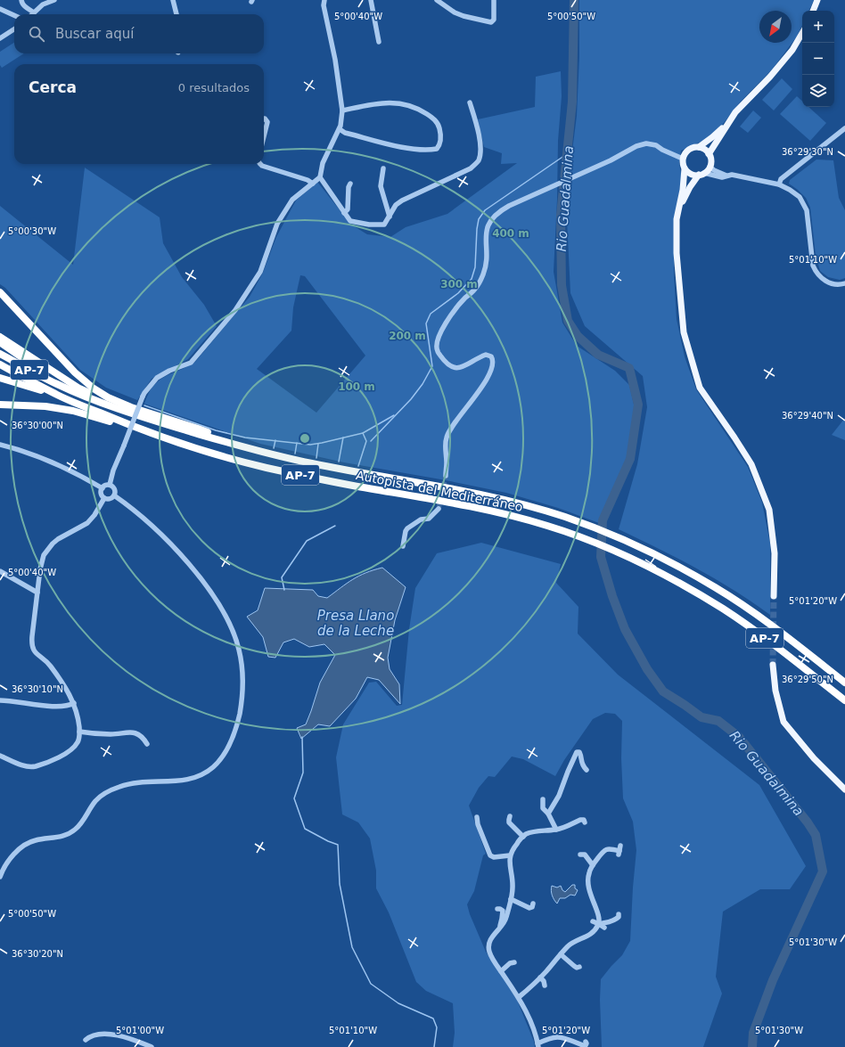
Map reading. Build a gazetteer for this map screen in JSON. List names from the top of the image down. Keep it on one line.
{"streets":{"highway":["AP-7","Autopista del Mediterráneo"]},"water":["Rio Guadalmina","Presa Llano de la Leche"],"north":"bottom left","page":{"map_buttons":["+","−"],"search":"Buscar aquí","heading":["Cerca","0 resultados"]},"coordinates":["5°00'40\"W","5°00'50\"W","36°29'30\"N","5°00'30\"W","5°01'10\"W","36°29'40\"N","36°30'00\"N","5°01'20\"W","36°29'50\"N","36°30'10\"N","5°01'30\"W","36°30'20\"N","5°01'00\"W"],"rings":["400 m","300 m","200 m","100 m"]}
